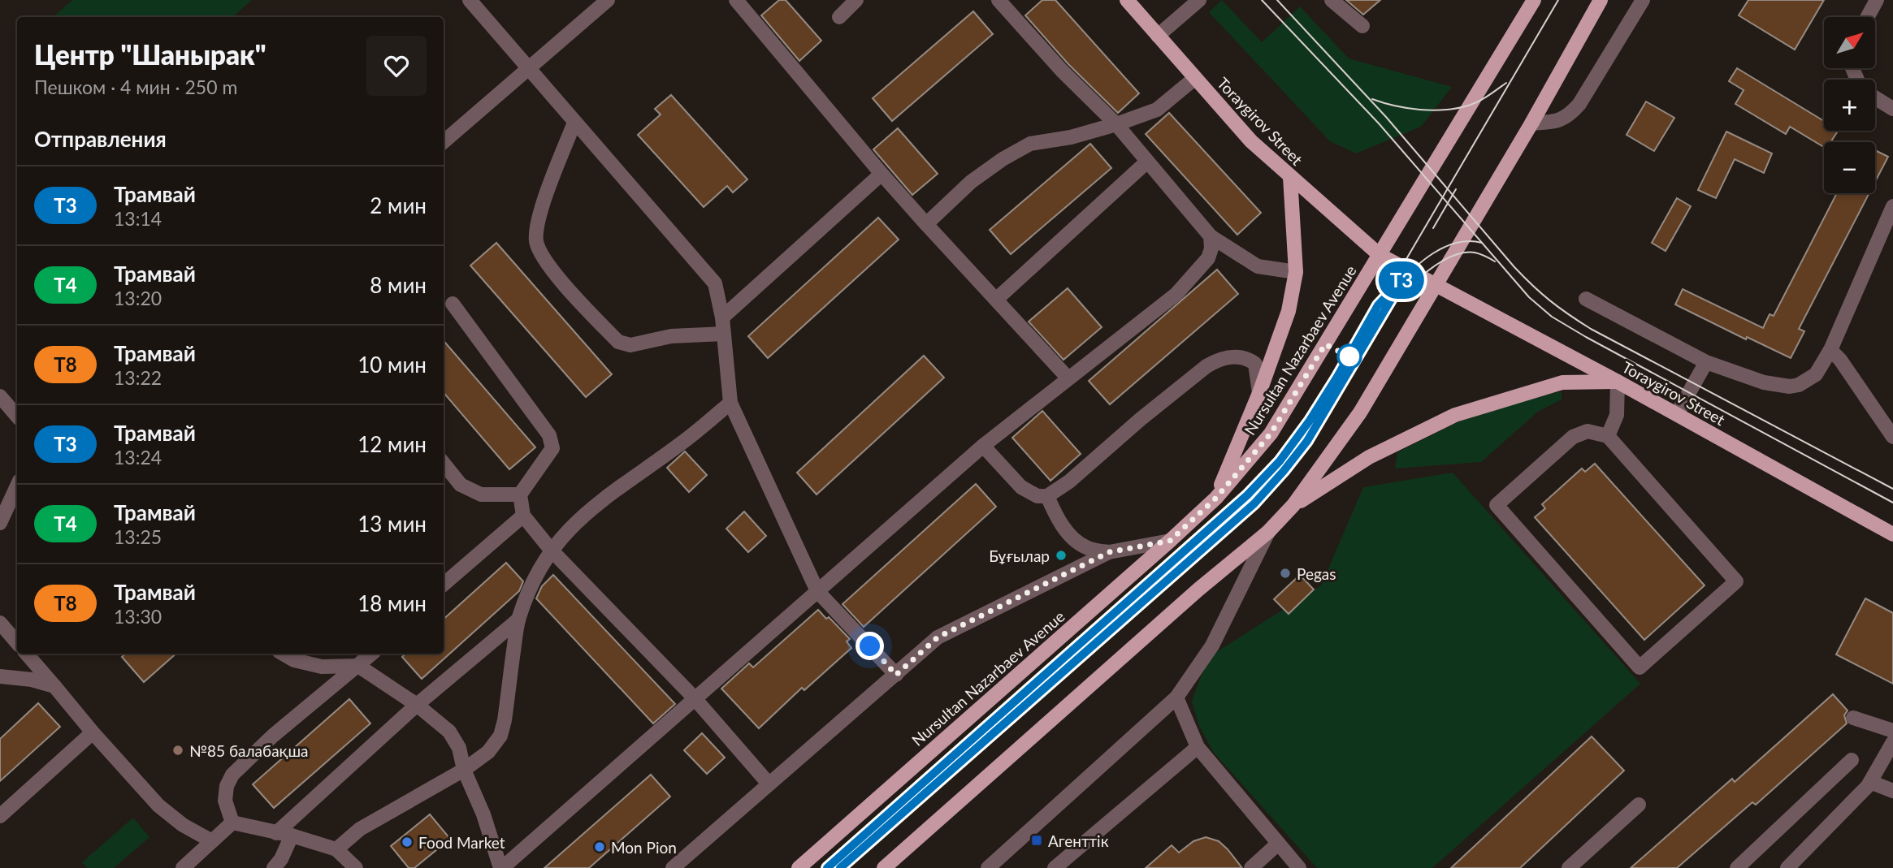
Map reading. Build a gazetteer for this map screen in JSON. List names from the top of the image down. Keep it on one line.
{"streets":{"main road":["Toraygirov Street","Nursultan Nazarbaev Avenue"]},"crossings":[["Toraygirov Street","Nursultan Nazarbaev Avenue"]],"places":{"other":["Бұғылар","Pegas","№85 балабақша","Food Market","Mon Pion"],"transit":["Агенттік"]},"lines":["tram line T3"],"north":"top right","page":{"on_map":"T3","map_buttons":["+","−"],"heading":[["Центр \"Шанырак\"","Пешком · 4 мин · 250 m"],"Отправления"],"list":[{"mark":"T3","name":"Трамвай","note":"13:14","value":"2 мин"},{"mark":"T4","name":"Трамвай","note":"13:20","value":"8 мин"},{"mark":"T8","name":"Трамвай","note":"13:22","value":"10 мин"},{"mark":"T3","name":"Трамвай","note":"13:24","value":"12 мин"},{"mark":"T4","name":"Трамвай","note":"13:25","value":"13 мин"},{"mark":"T8","name":"Трамвай","note":"13:30","value":"18 мин"}]}}
